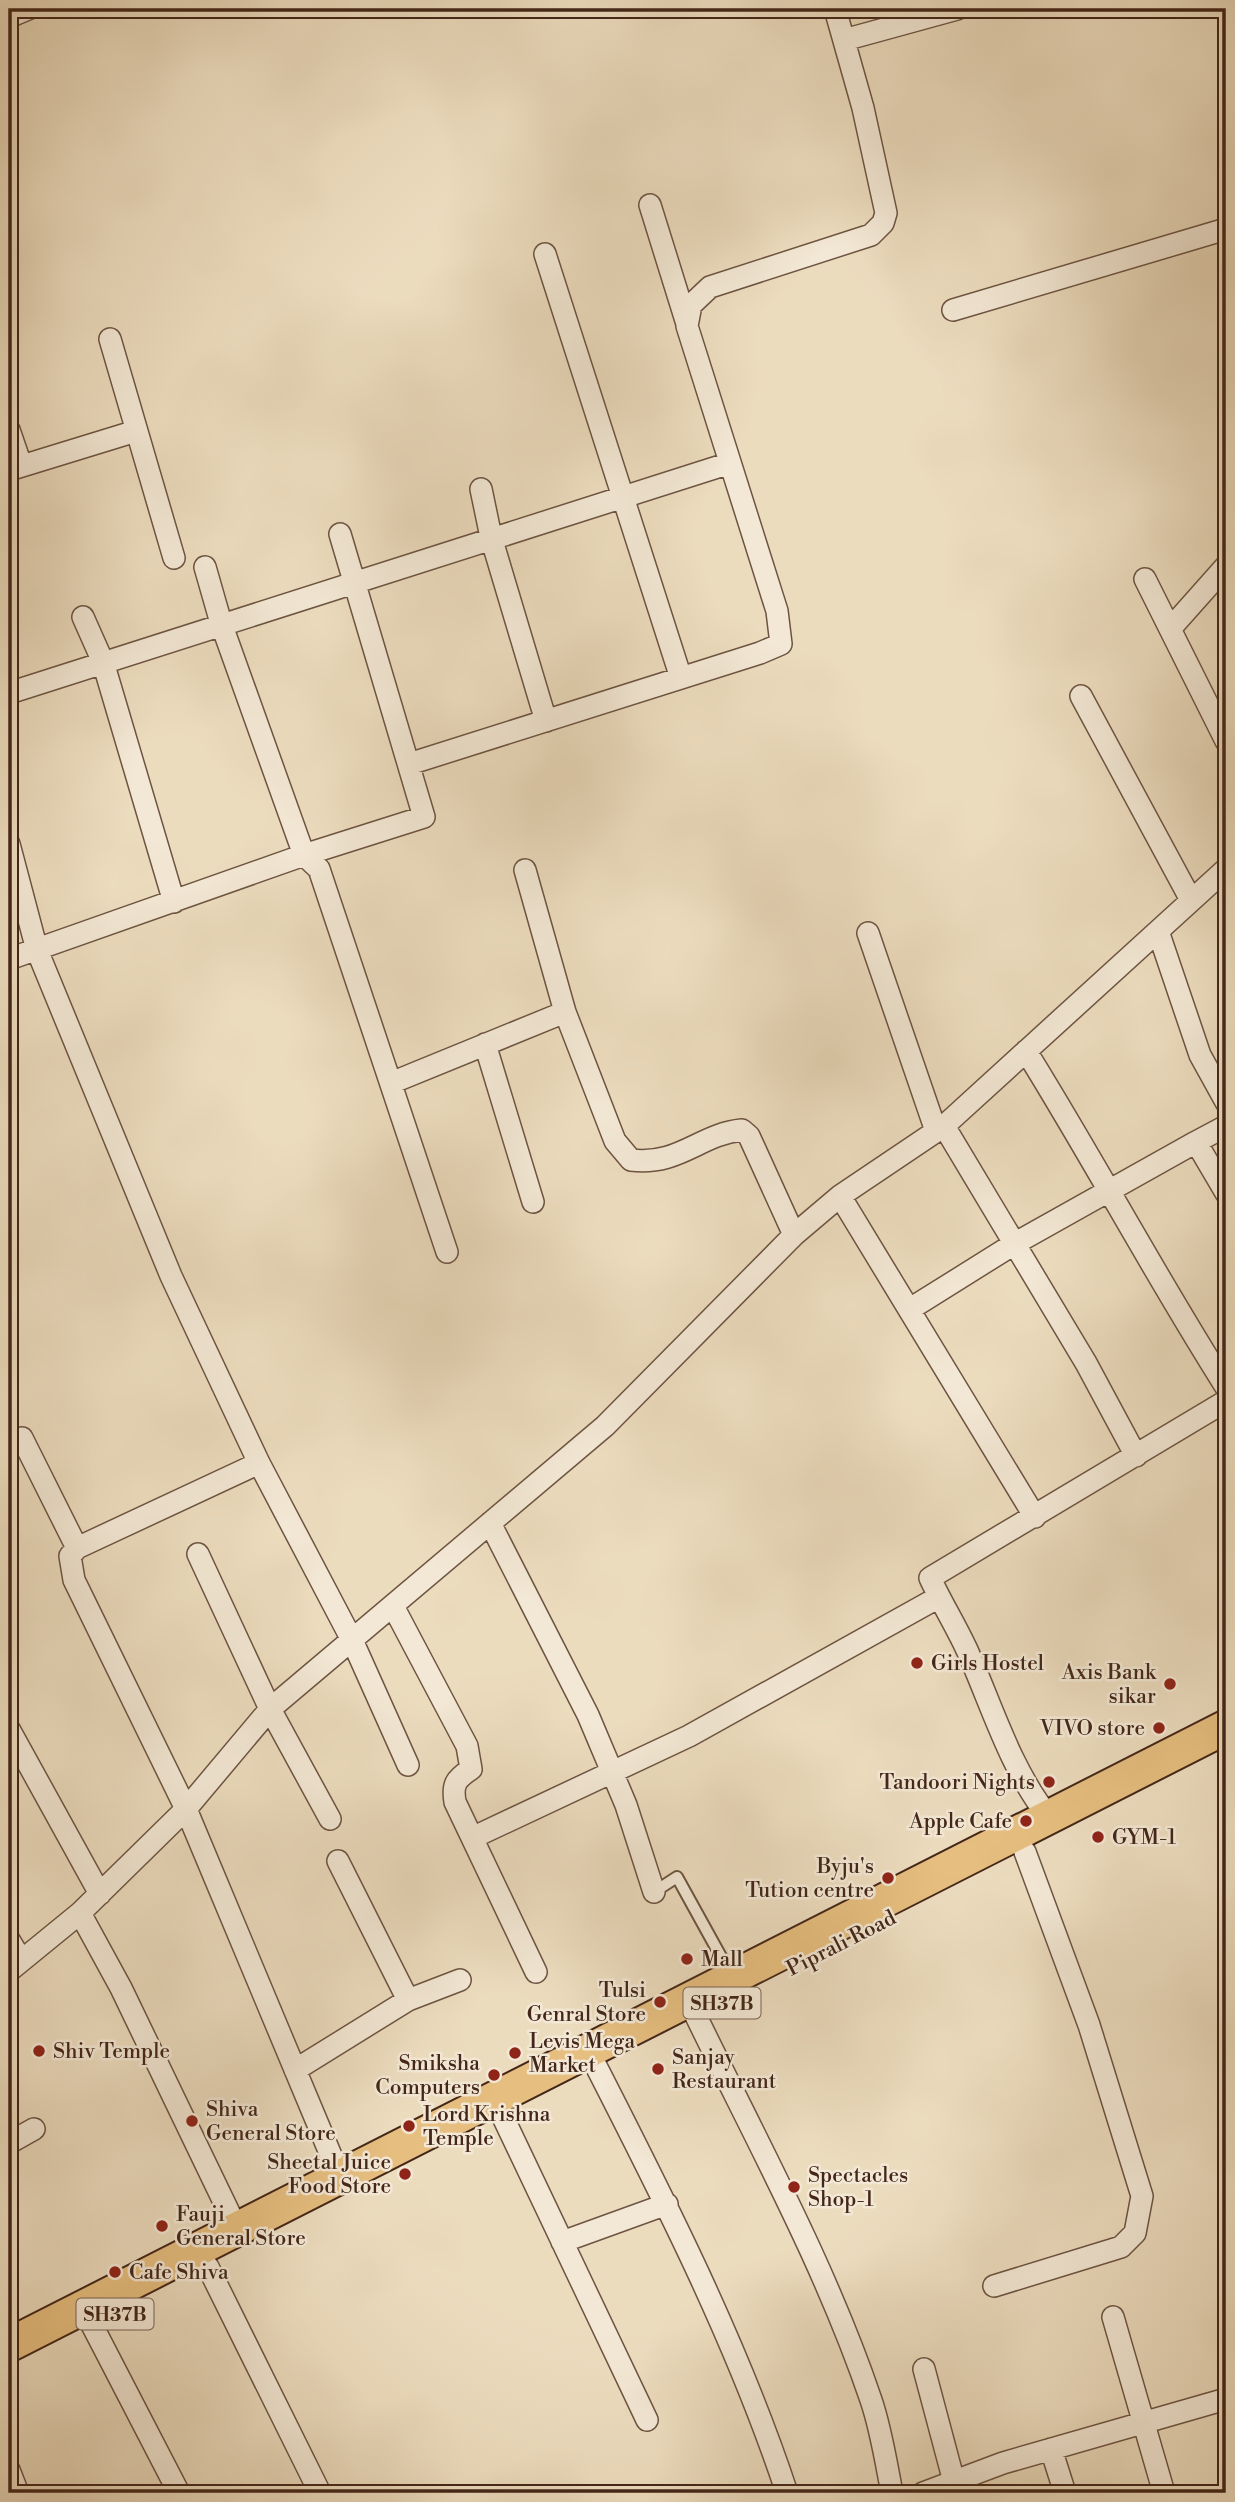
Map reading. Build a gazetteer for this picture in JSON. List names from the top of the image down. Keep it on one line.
{"streets":{"main road":["Piprali Road","SH37B"]},"places":["Girls Hostel","Axis Bank sikar","VIVO store","Tandoori Nights","Apple Cafe","GYM-1","Byju's Tution centre","Mall","Tulsi Genral Store","Shiv Temple","Levis Mega Market","Sanjay Restaurant","Smiksha Computers","Shiva General Store","Lord Krishna Temple","Sheetal Juice Food Store","Spectacles Shop-1","Fauji General Store","Cafe Shiva"]}
